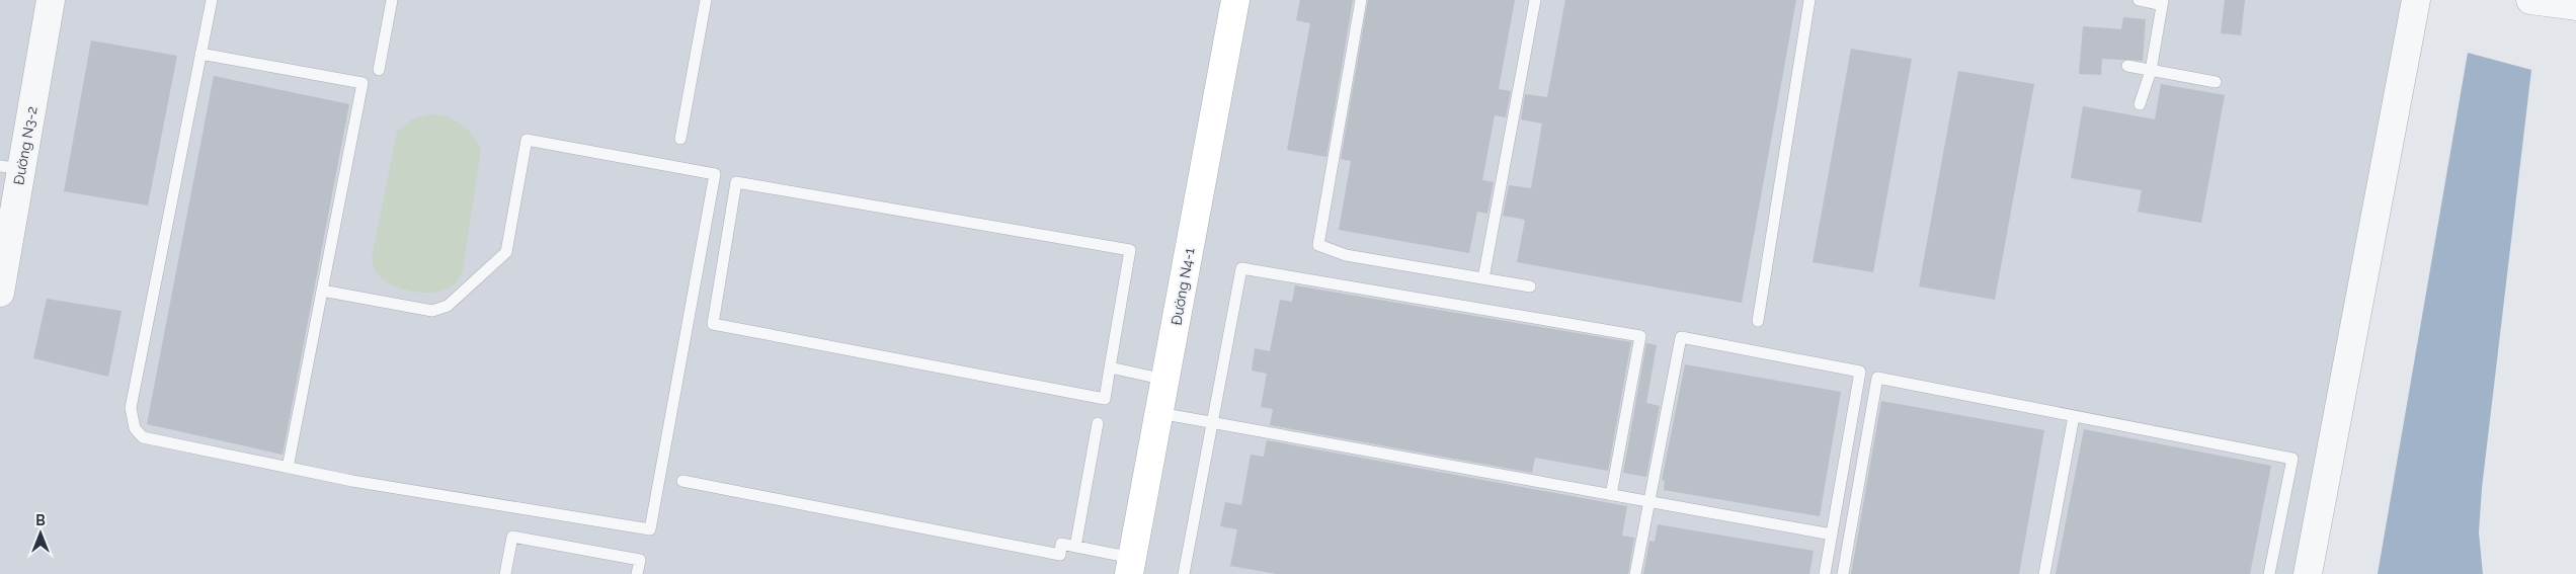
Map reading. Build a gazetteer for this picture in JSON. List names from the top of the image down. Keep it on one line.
{"streets":{"main road":["Đường N4-1"],"street":["Đường N3-2"]},"north":"top"}
